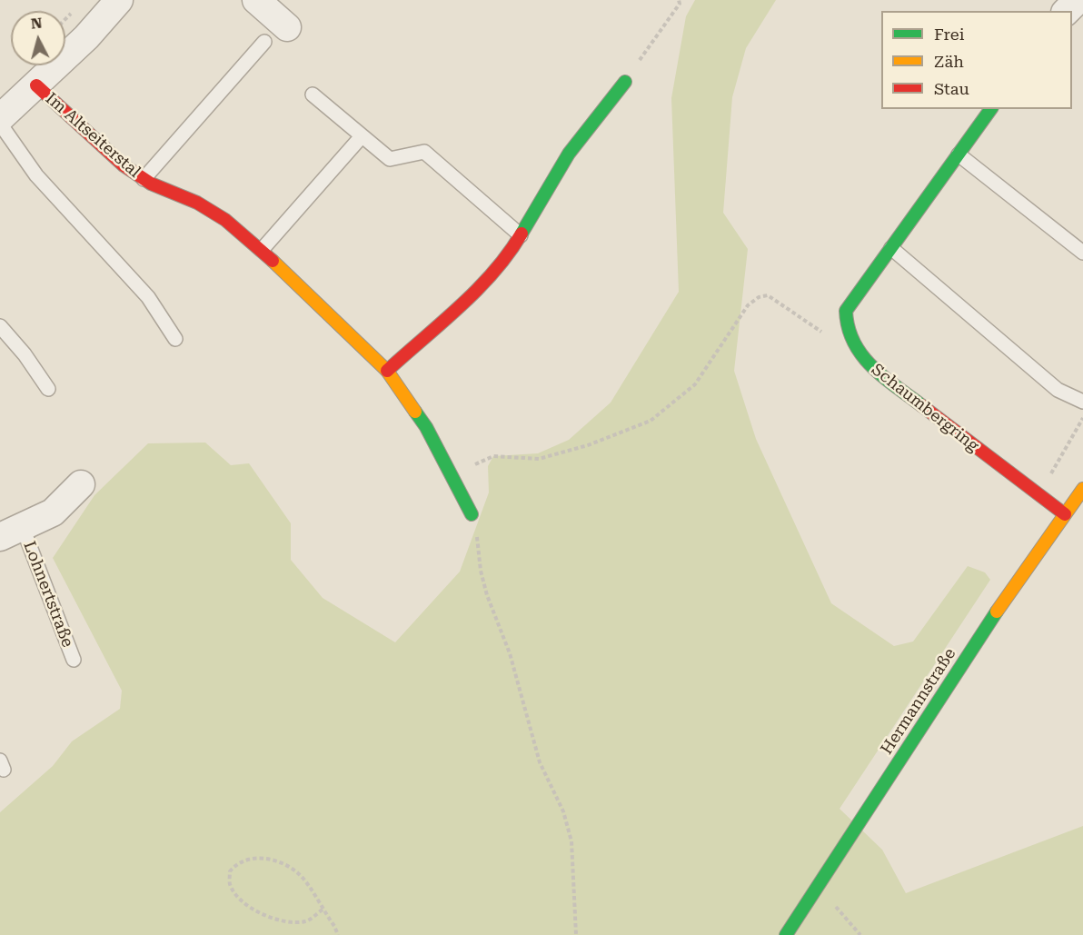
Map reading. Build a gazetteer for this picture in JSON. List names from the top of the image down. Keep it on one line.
{"streets":{"street":["Im Altseiterstal","Schaumbergring","Lohnertstraße","Hermannstraße"]},"crossings":[["Schaumbergring","Hermannstraße"]],"legend":["Frei","Zäh","Stau"],"north":"top"}
